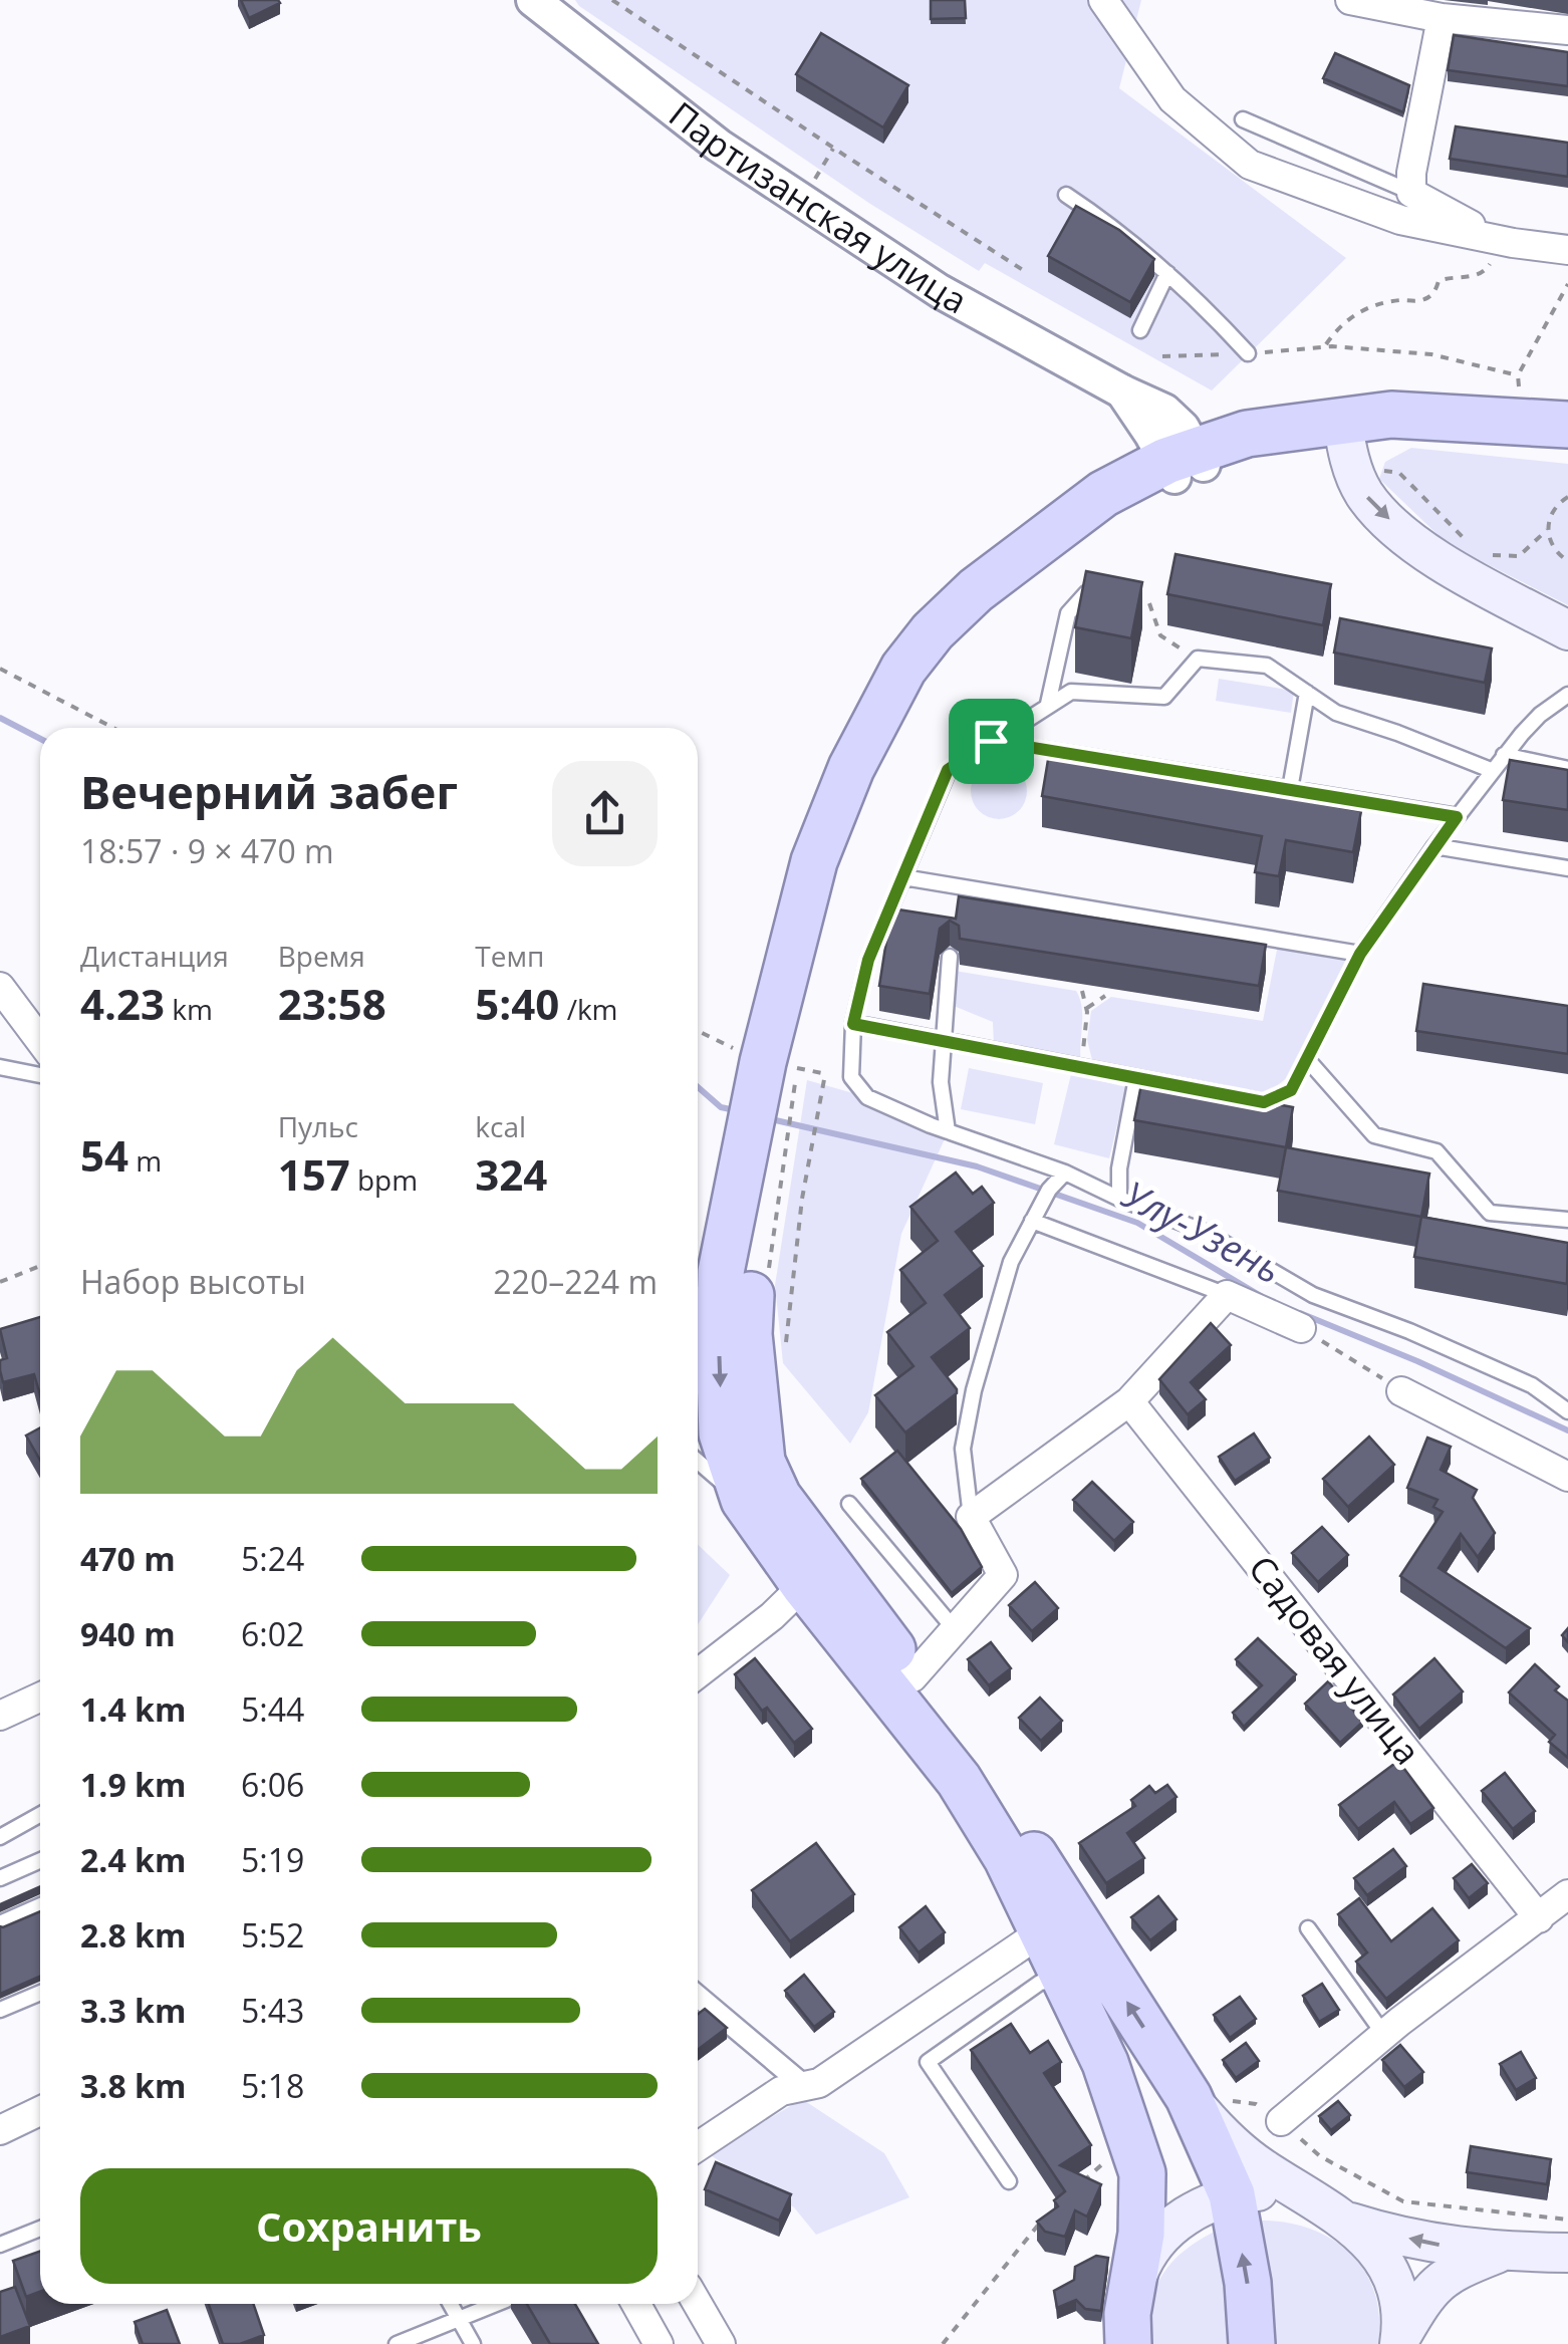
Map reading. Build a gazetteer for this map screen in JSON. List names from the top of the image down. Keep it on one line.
{"streets":{"street":["Партизанская улица","Садовая улица"]},"water":["Улу-Узень"],"page":{"heading":["Вечерний забег","18:57 · 9 × 470 m"],"stats":[["Дистанция","4.23 km"],["Время","23:58"],["Темп","5:40 /km"],["54 m"],["Пульс","157 bpm"],["kcal","324"]],"chart":["Набор высоты","220–224 m"],"list":[{"name":"470 m","note":"5:24"},{"name":"940 m","note":"6:02"},{"name":"1.4 km","note":"5:44"},{"name":"1.9 km","note":"6:06"},{"name":"2.4 km","note":"5:19"},{"name":"2.8 km","note":"5:52"},{"name":"3.3 km","note":"5:43"},{"name":"3.8 km","note":"5:18"}],"buttons":"Сохранить"}}
